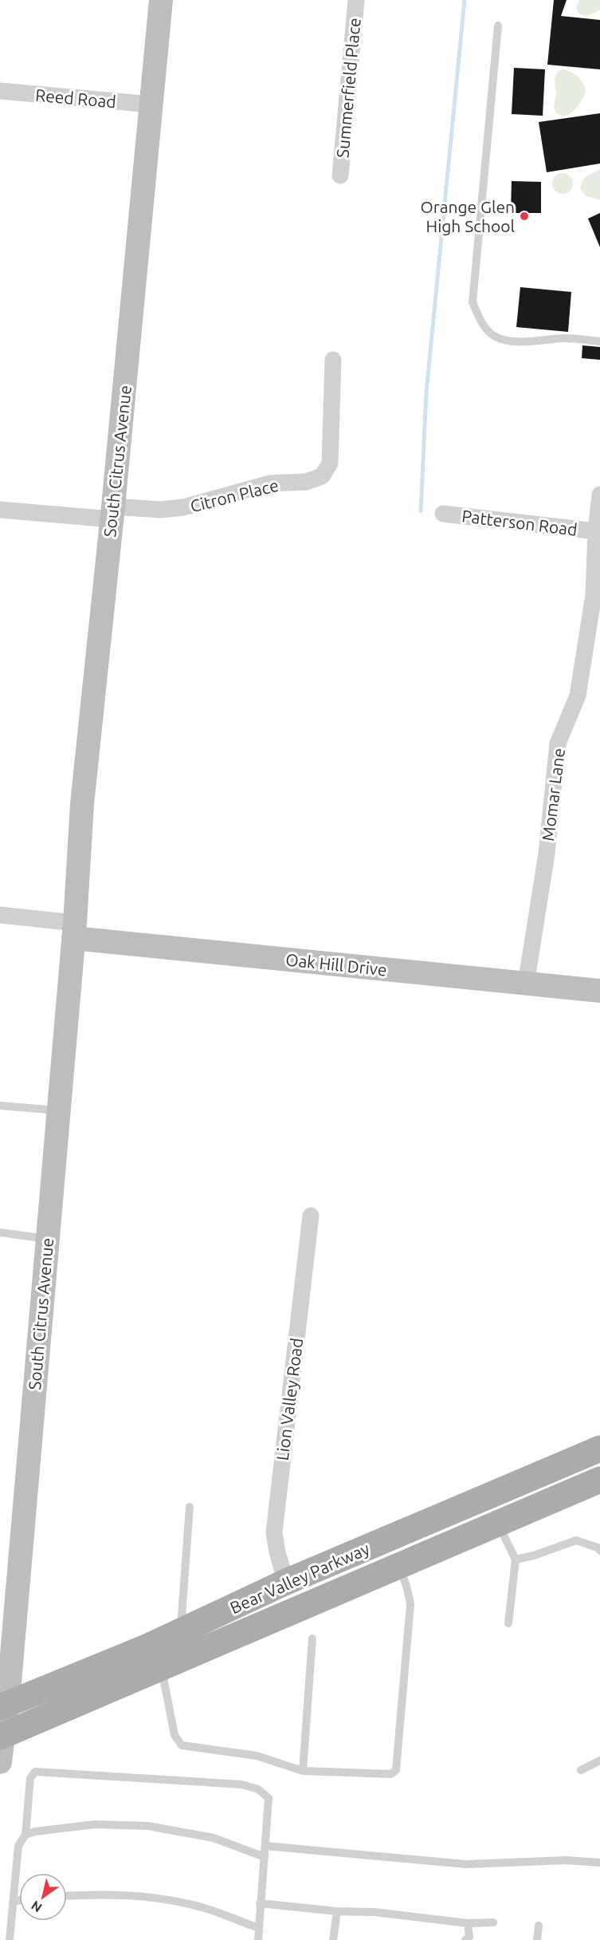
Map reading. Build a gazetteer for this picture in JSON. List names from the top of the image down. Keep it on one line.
{"streets":{"main road":["Bear Valley Parkway"],"street":["Summerfield Place","Reed Road","South Citrus Avenue","Citron Place","Patterson Road","Momar Lane","Oak Hill Drive","Lion Valley Road"]},"crossings":[["Reed Road","South Citrus Avenue"],["South Citrus Avenue","Citron Place"],["South Citrus Avenue","Oak Hill Drive"],["South Citrus Avenue","Bear Valley Parkway"],["Patterson Road","Momar Lane"],["Momar Lane","Oak Hill Drive"],["Lion Valley Road","Bear Valley Parkway"]],"places":["Orange Glen High School"],"north":"bottom left"}
